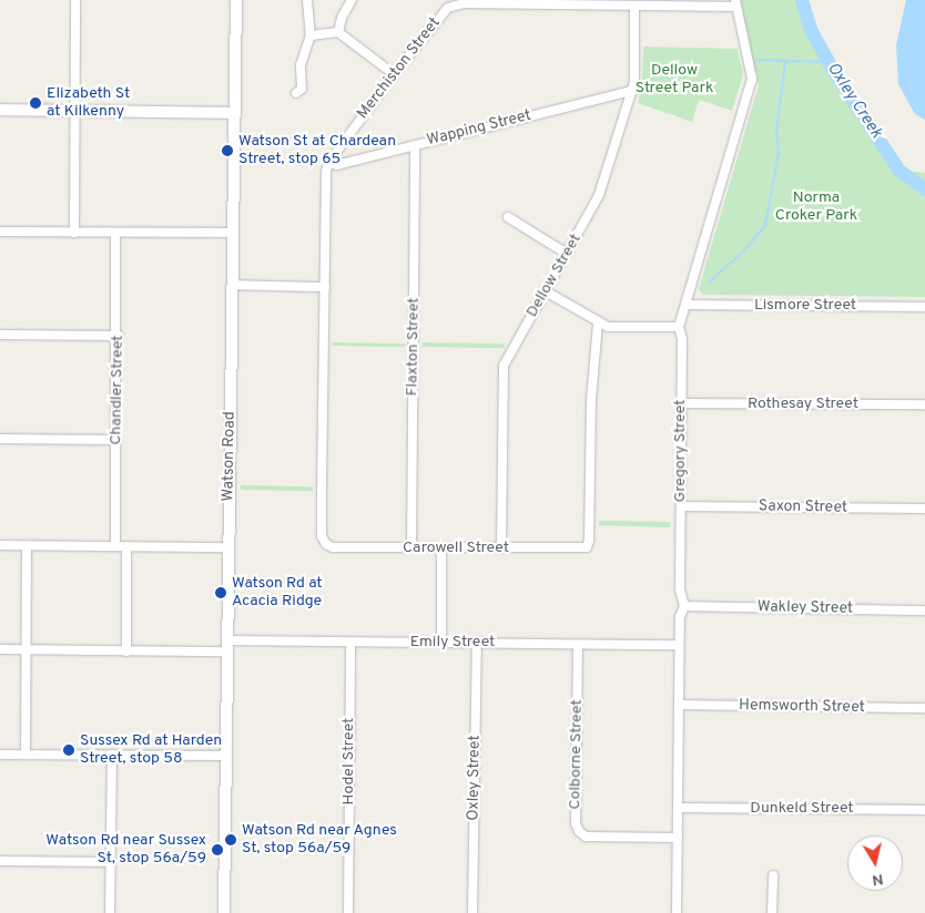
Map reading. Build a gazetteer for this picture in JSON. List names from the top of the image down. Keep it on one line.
{"streets":{"street":["Merchiston Street","Wapping Street","Dellow Street","Lismore Street","Flaxton Street","Chandler Street","Rothesay Street","Gregory Street","Watson Road","Saxon Street","Carowell Street","Wakley Street","Emily Street","Hemsworth Street","Colborne Street","Hodel Street","Oxley Street","Dunkeld Street"]},"crossings":[["Merchiston Street","Wapping Street"],["Merchiston Street","Dellow Street"],["Merchiston Street","Gregory Street"],["Wapping Street","Dellow Street"],["Wapping Street","Flaxton Street"],["Dellow Street","Carowell Street"],["Lismore Street","Gregory Street"],["Flaxton Street","Carowell Street"],["Rothesay Street","Gregory Street"],["Gregory Street","Saxon Street"],["Gregory Street","Wakley Street"],["Gregory Street","Emily Street"],["Gregory Street","Hemsworth Street"],["Gregory Street","Colborne Street"],["Gregory Street","Dunkeld Street"],["Watson Road","Emily Street"],["Emily Street","Colborne Street"],["Emily Street","Hodel Street"],["Emily Street","Oxley Street"]],"water":["Oxley Creek"],"parks":["Dellow Street Park","Norma Croker Park"],"places":["Elizabeth St at Kilkenny","Watson St at Chardean Street, stop 65","Watson Rd at Acacia Ridge","Sussex Rd at Harden Street, stop 58","Watson Rd near Agnes St, stop 56a/59","Watson Rd near Sussex St, stop 56a/59"],"north":"bottom"}
